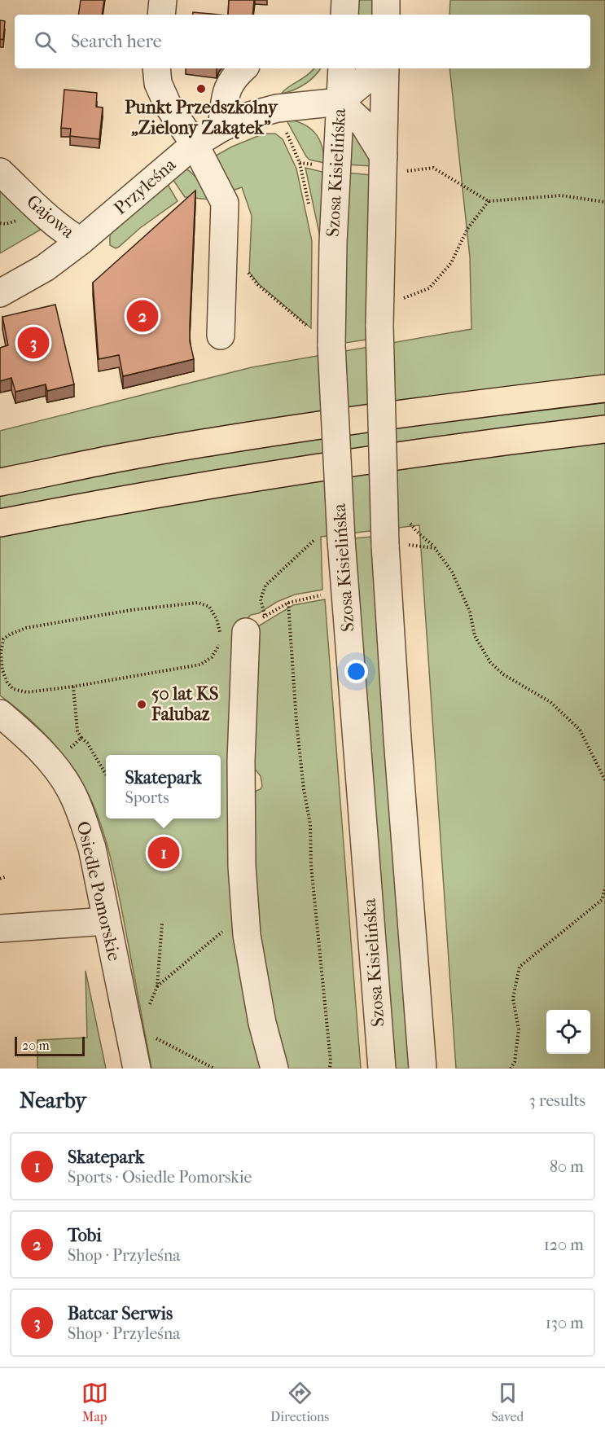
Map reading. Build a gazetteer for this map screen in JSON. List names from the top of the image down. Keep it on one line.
{"streets":{"street":["Szosa Kisielińska","Przyleśna","Gajowa","Osiedle Pomorskie"]},"crossings":[["Szosa Kisielińska","Przyleśna"],["Przyleśna","Gajowa"]],"places":["Punkt Przedszkolny „Zielony Zakątek”","50 lat KS Falubaz"],"scale_bar":"20 m","page":{"search":"Search here","pins":["2","3","1"],"popup":["Skatepark","Sports"],"scale":"20 m","heading":["Nearby","3 results"],"list":[{"mark":"1","name":"Skatepark","note":"Sports · Osiedle Pomorskie","value":"80 m"},{"mark":"2","name":"Tobi","note":"Shop · Przyleśna","value":"120 m"},{"mark":"3","name":"Batcar Serwis","note":"Shop · Przyleśna","value":"130 m"}],"nav":["Map","Directions","Saved"]}}
